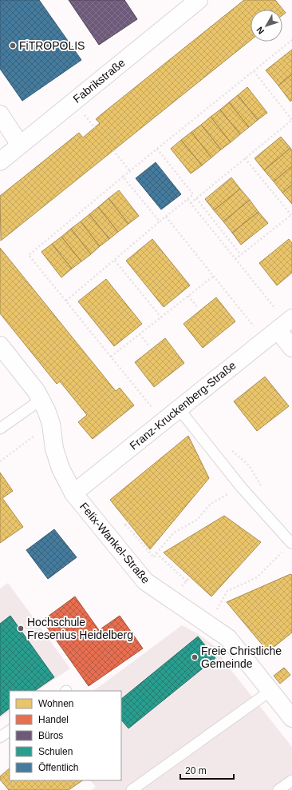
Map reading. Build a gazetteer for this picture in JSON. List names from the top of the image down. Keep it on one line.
{"streets":{"street":["Fabrikstraße","Franz-Kruckenberg-Straße","Felix-Wankel-Straße"]},"crossings":[["Franz-Kruckenberg-Straße","Felix-Wankel-Straße"]],"places":["FiTROPOLIS","Hochschule Fresenius Heidelberg","Freie Christliche Gemeinde"],"legend":["Wohnen","Handel","Büros","Schulen","Öffentlich"],"scale_bar":"20 m","north":"bottom left"}
